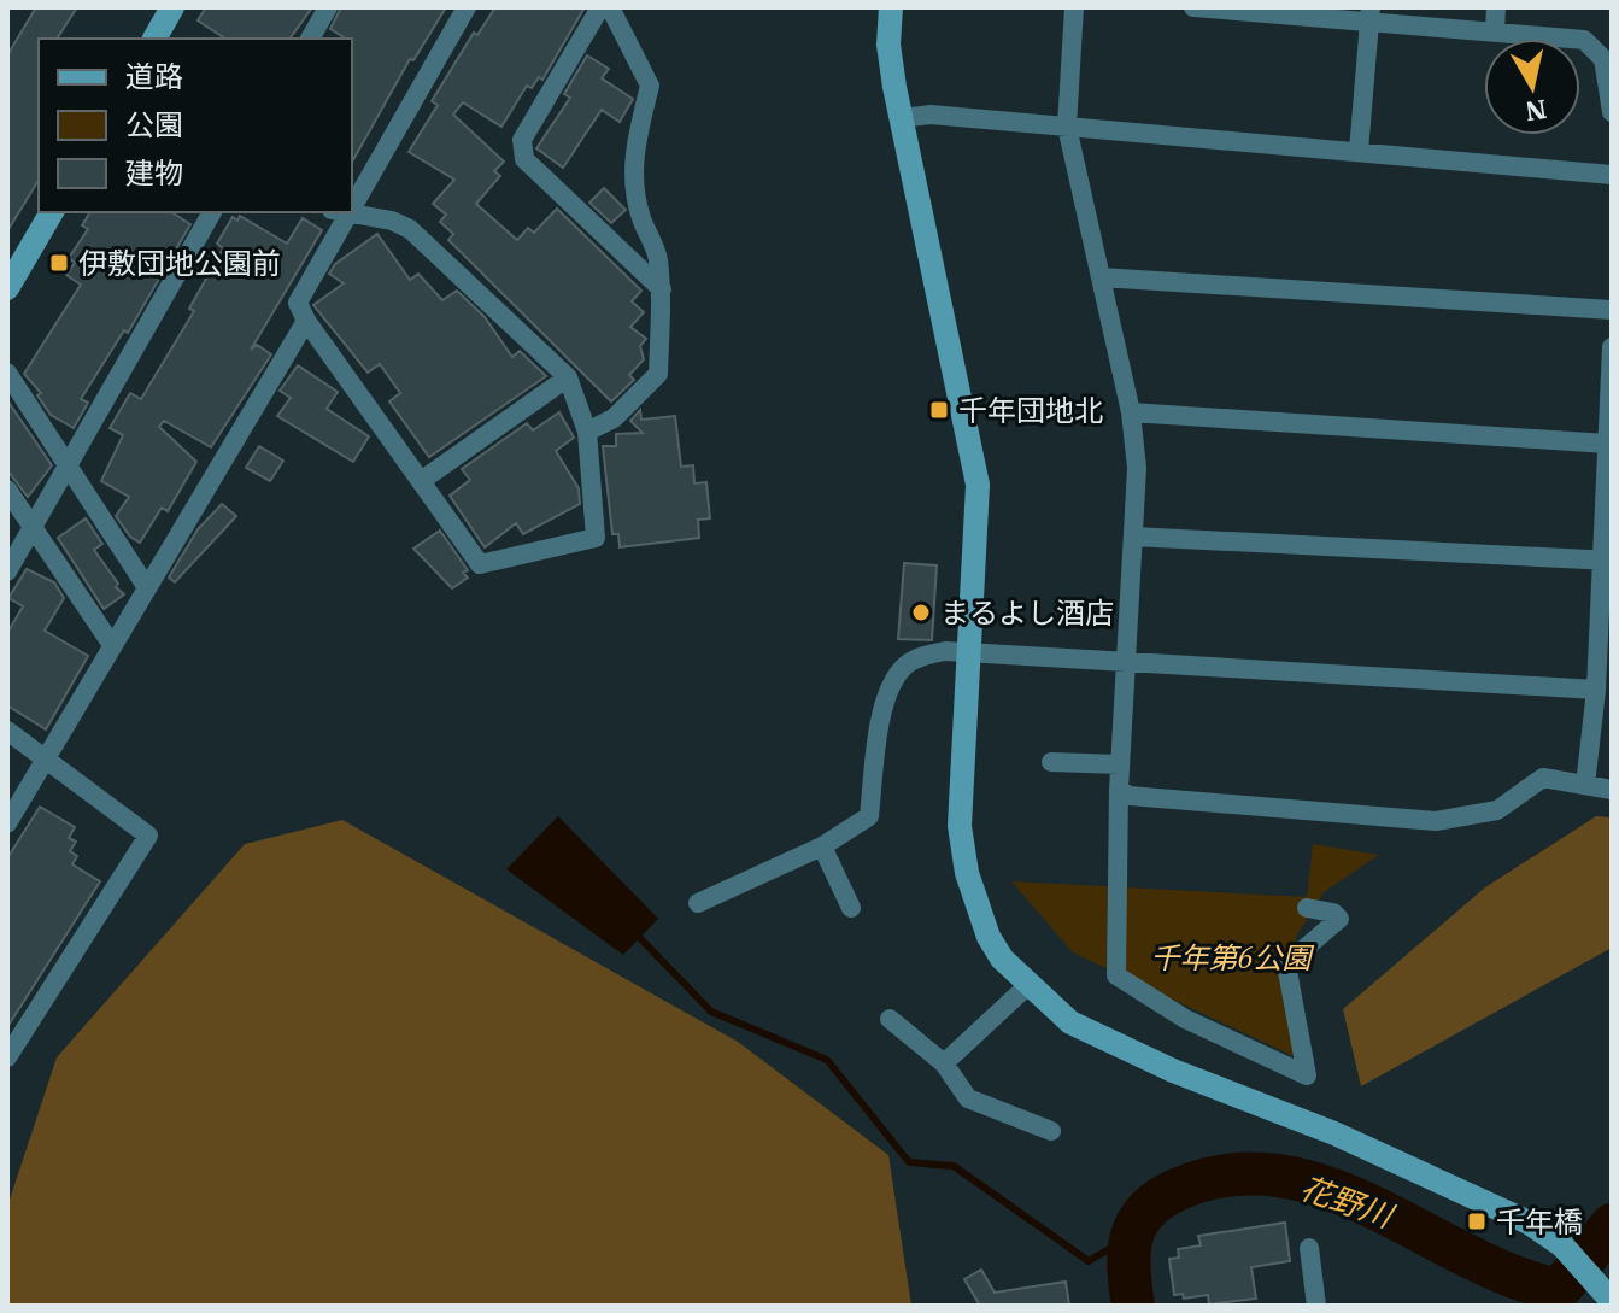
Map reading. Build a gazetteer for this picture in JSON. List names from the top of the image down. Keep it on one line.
{"water":["花野川"],"parks":["千年第6公園"],"places":{"transit":["伊敷団地公園前","千年団地北","千年橋"],"other":["まるよし酒店"]},"legend":["道路","公園","建物"],"north":"bottom"}
